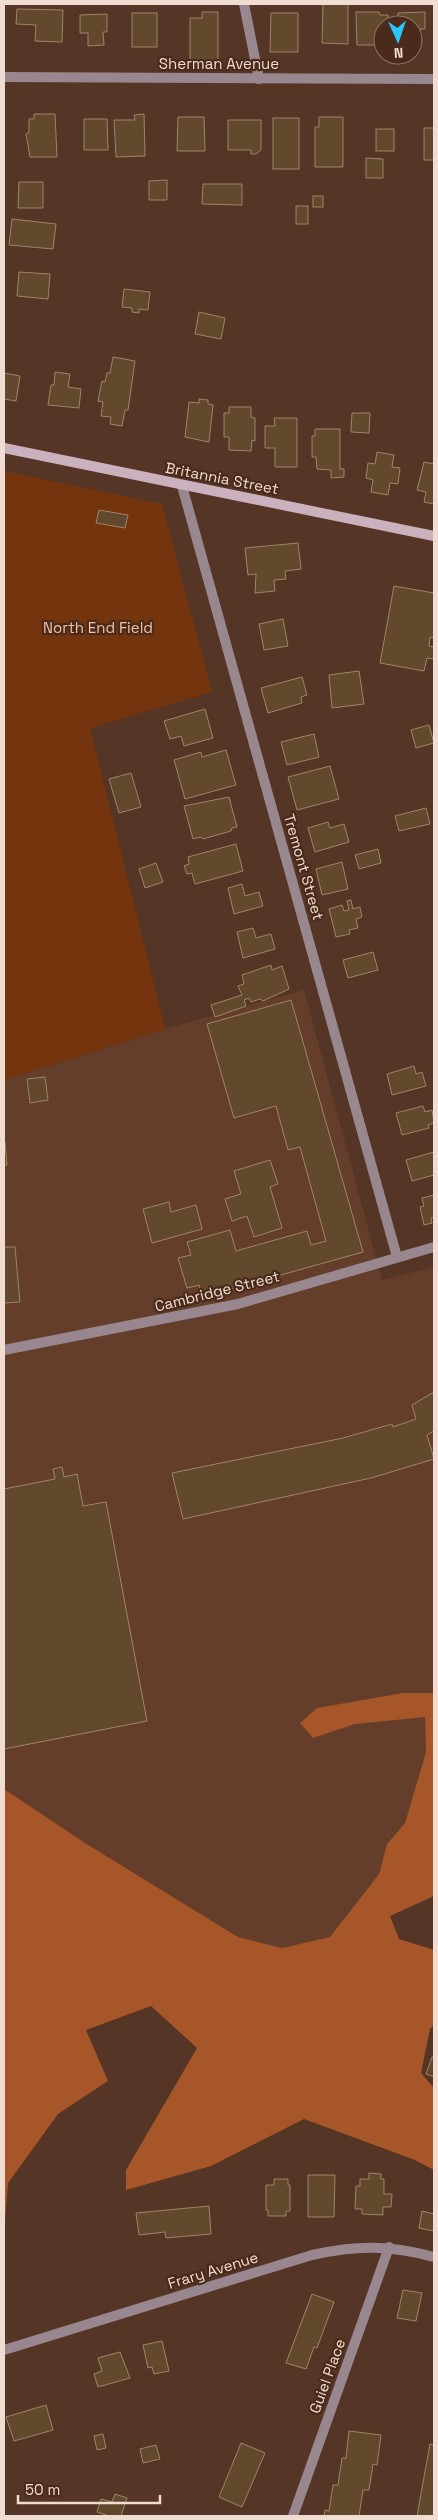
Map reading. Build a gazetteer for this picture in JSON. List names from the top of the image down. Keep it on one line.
{"streets":{"main road":["Britannia Street"],"street":["Sherman Avenue","Tremont Street","Cambridge Street","Frary Avenue","Guiel Place"]},"crossings":[["Britannia Street","Tremont Street"],["Tremont Street","Cambridge Street"],["Frary Avenue","Guiel Place"]],"parks":["North End Field"],"scale_bar":"50 m","north":"bottom"}
